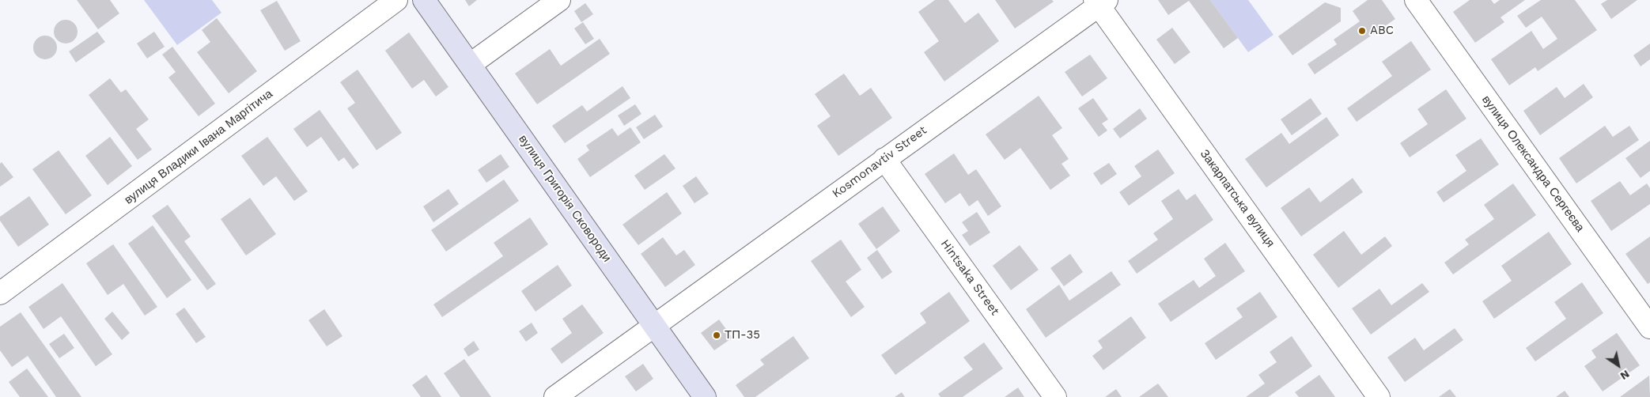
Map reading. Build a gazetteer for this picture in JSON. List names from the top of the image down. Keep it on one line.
{"streets":{"main road":["вулиця Григорія Сковороди"],"street":["вулиця Владики Івана Маргітича","Kosmonavtiv Street","вулиця Олександра Сергеєва","Закарпатська вулиця","Hintsaka Street"]},"crossings":[["Kosmonavtiv Street","вулиця Григорія Сковороди"],["Kosmonavtiv Street","Закарпатська вулиця"],["Kosmonavtiv Street","Hintsaka Street"]],"places":["ABC","ТП-35"],"north":"bottom right"}
